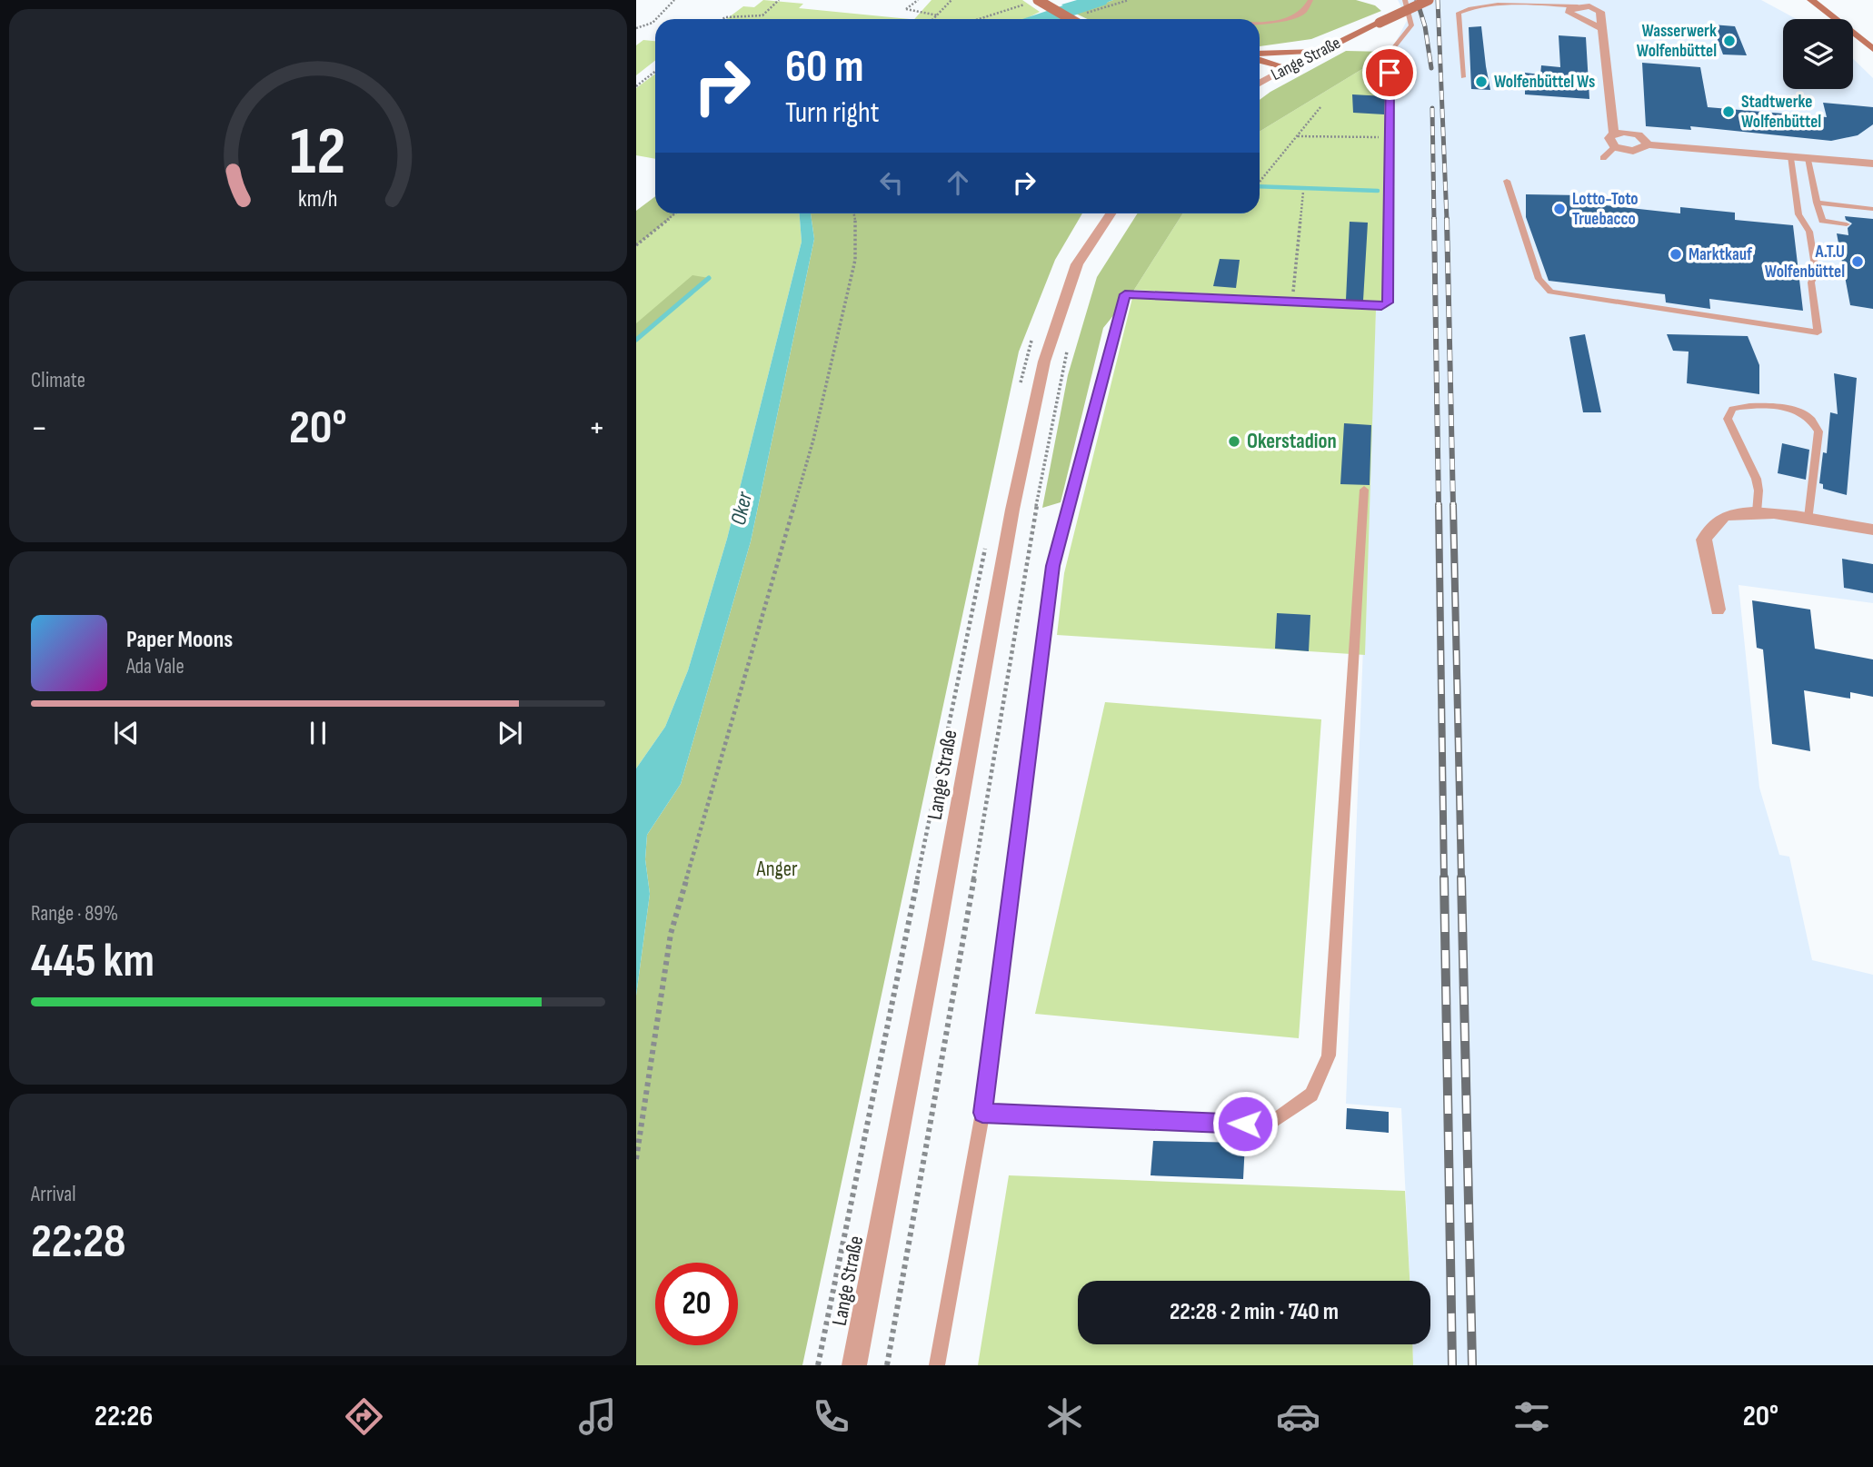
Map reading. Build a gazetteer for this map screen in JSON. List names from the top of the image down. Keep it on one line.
{"streets":{"main road":["Lange Straße"]},"water":["Oker"],"parks":["Anger"],"places":["Wasserwerk Wolfenbüttel","Wolfenbüttel Ws","Stadtwerke Wolfenbüttel","Lotto-Toto Truebacco","Marktkauf","A.T.U Wolfenbüttel","Okerstadion"],"page":{"turn":["60 m","Turn right"],"tile":["Climate",["Range · 89%","445 km"],["Arrival","22:28"]],"heat":["−","20°","+"],"song":["Paper Moons","Ada Vale"],"limit":"20","trip":"22:28 · 2 min · 740 m","tabs":["22:26","20°"],"gauge":["12","km/h"]}}
